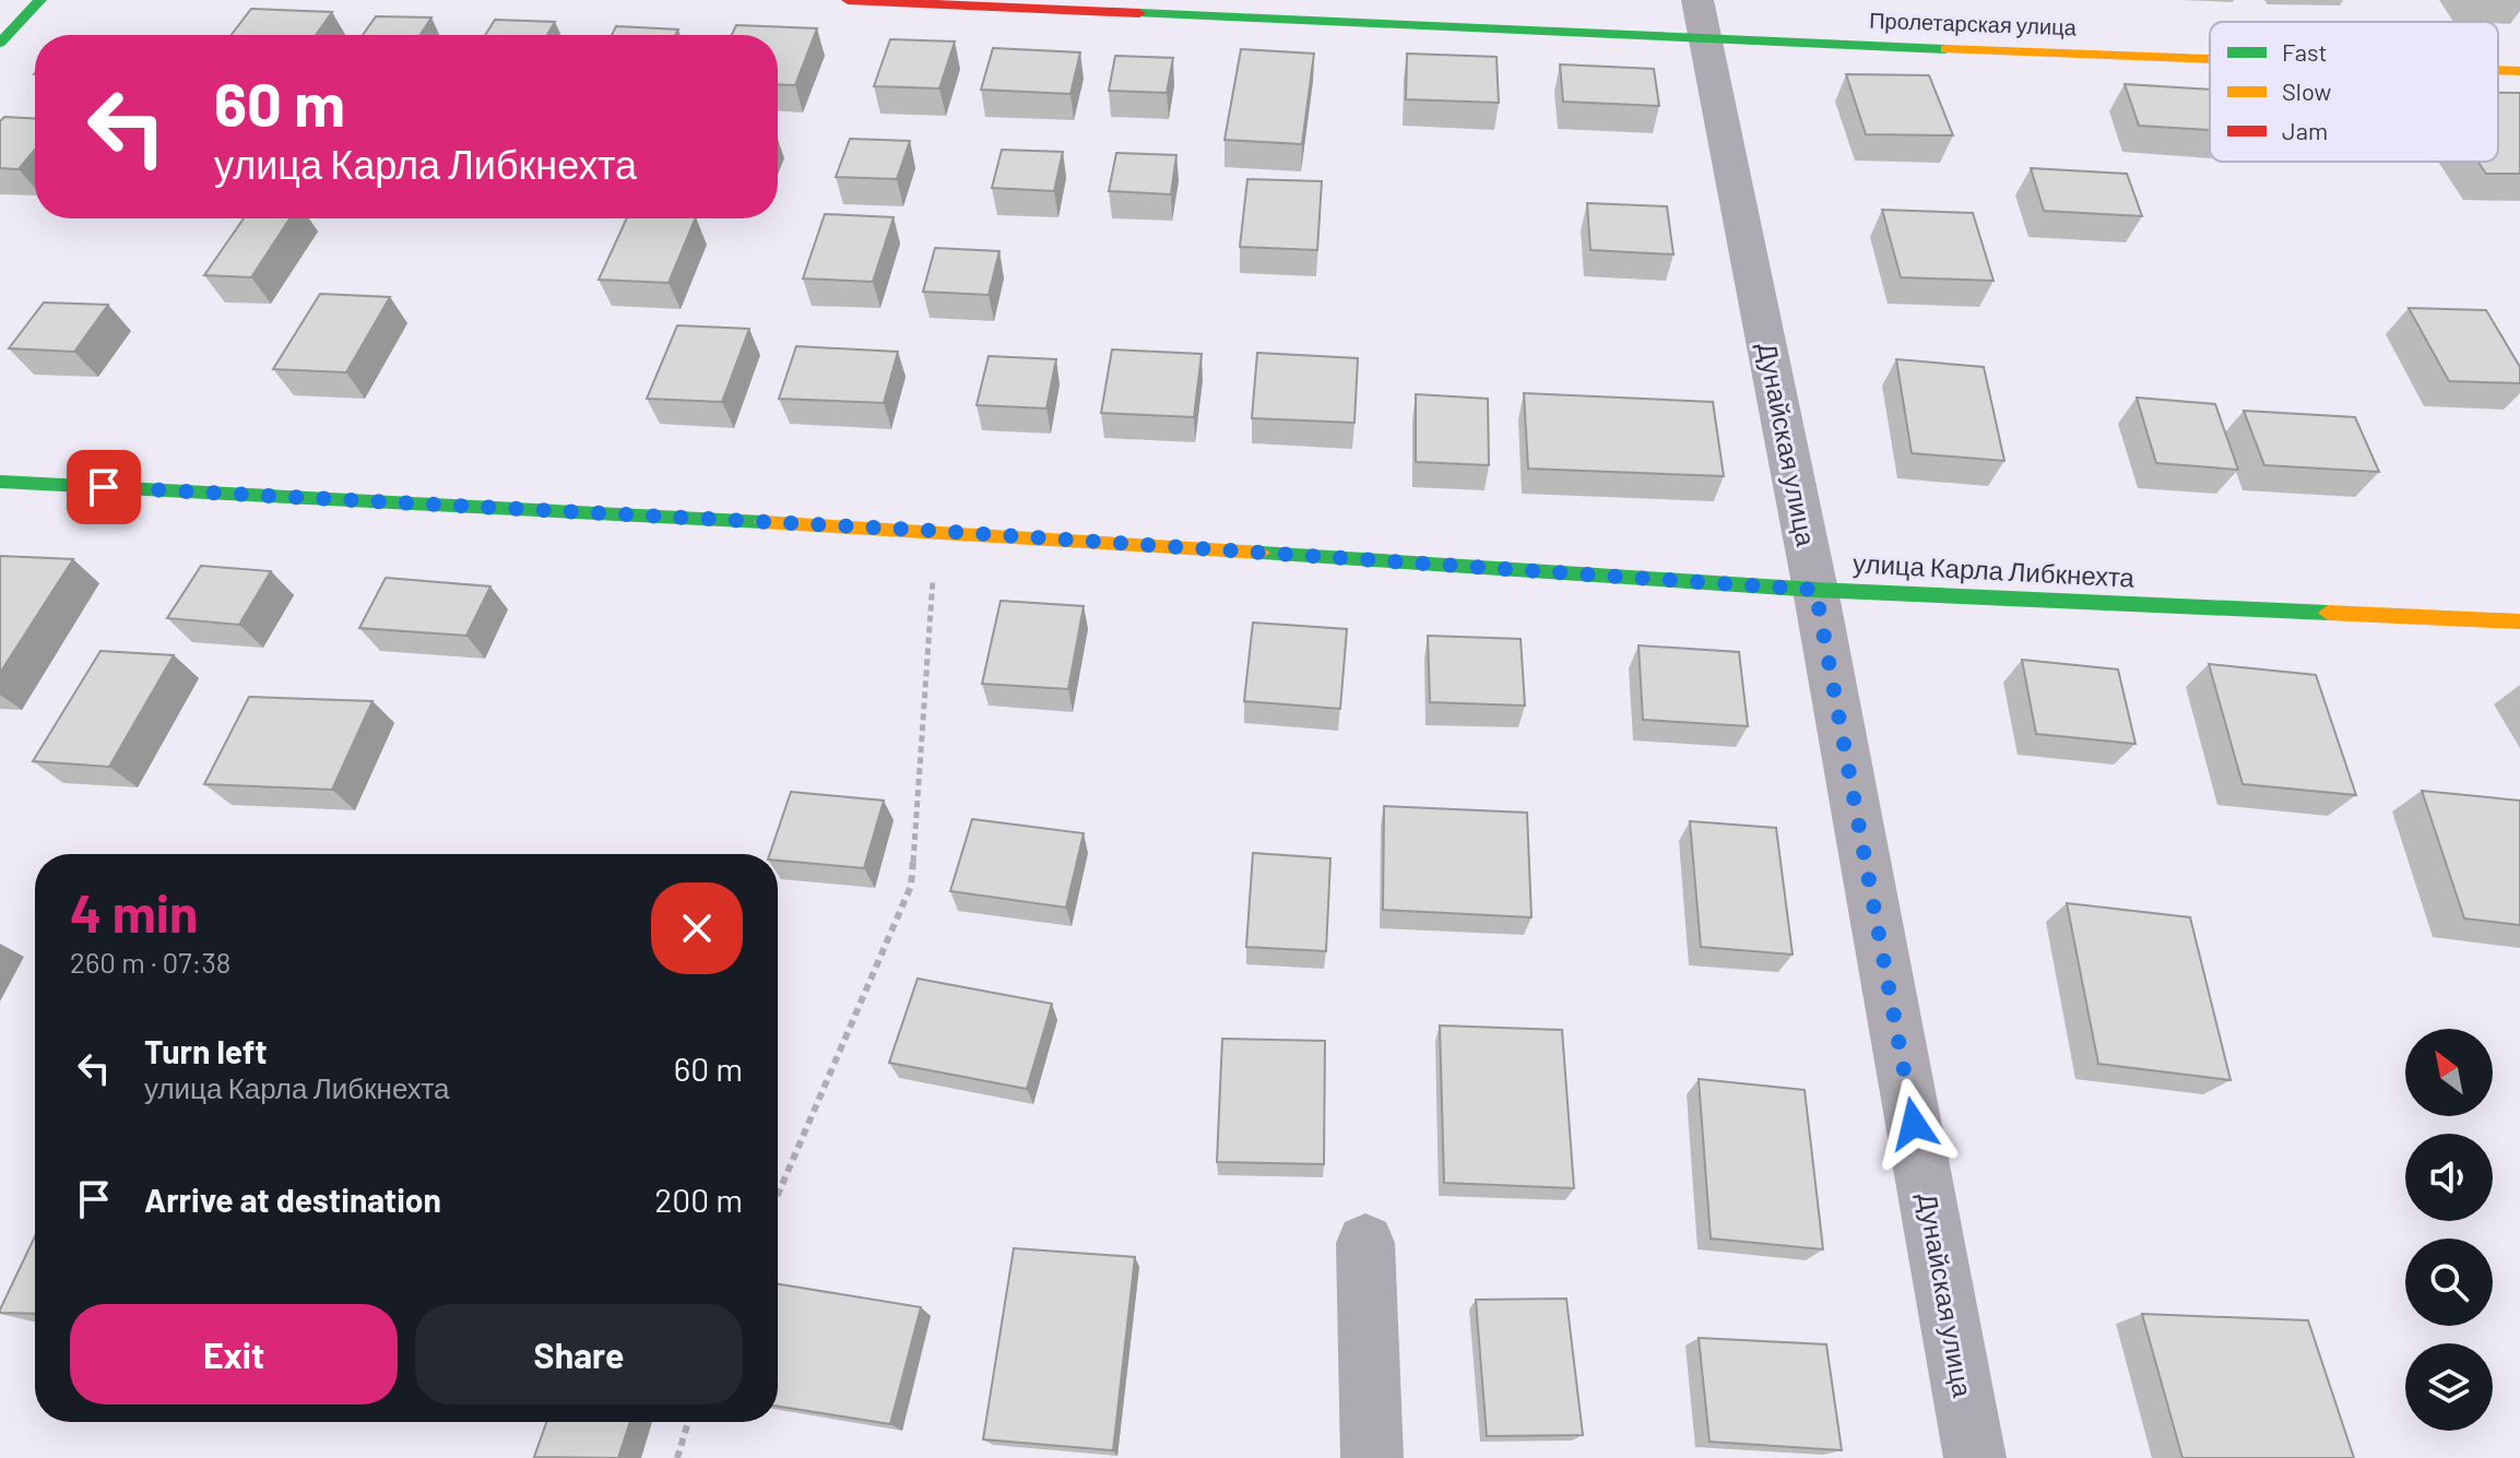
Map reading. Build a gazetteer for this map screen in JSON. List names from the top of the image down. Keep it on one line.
{"streets":{"street":["Пролетарская улица","Дунайская улица","улица Карла Либкнехта"]},"crossings":[["Пролетарская улица","Дунайская улица"],["Дунайская улица","улица Карла Либкнехта"]],"legend":["Fast","Slow","Jam"],"north":"top left","page":{"turn":["60 m","улица Карла Либкнехта"],"heading":["4 min","260 m · 07:38"],"list":[{"name":"Turn left","note":"улица Карла Либкнехта","value":"60 m"},{"name":"Arrive at destination","value":"200 m"}],"buttons":["Exit","Share"]}}
